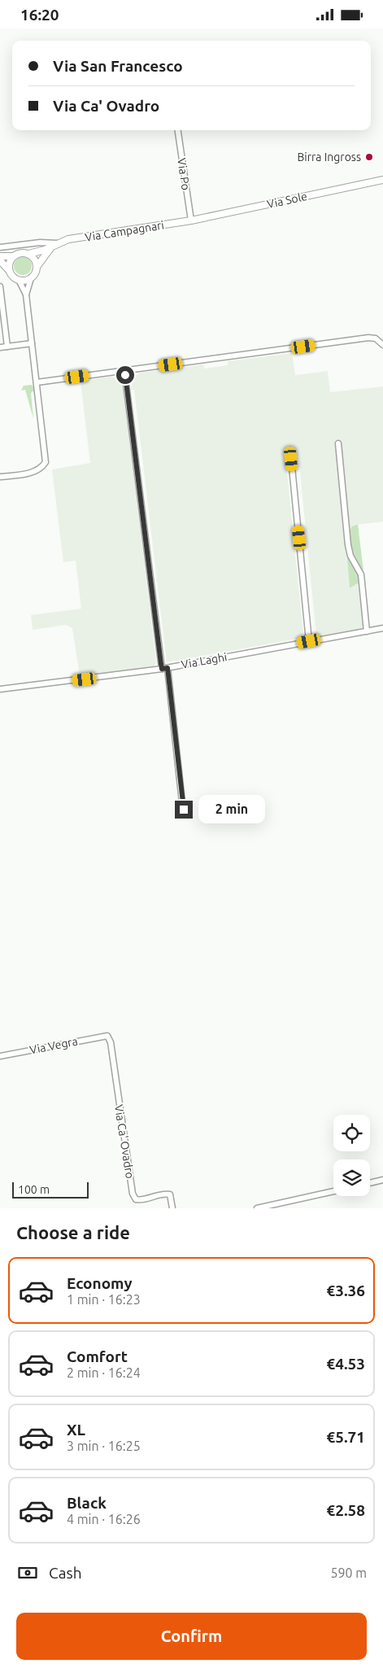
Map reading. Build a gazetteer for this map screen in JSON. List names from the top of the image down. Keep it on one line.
{"streets":{"main road":["Via Sole","Via Campagnari"],"street":["Via Po","Via Laghi","Via Vegra","Via Ca' Ovadro"]},"crossings":[["Via Po","Via Sole"],["Via Po","Via Campagnari"],["Via Sole","Via Campagnari"],["Via Vegra","Via Ca' Ovadro"]],"places":["Birra Ingross"],"scale_bar":"100 m","page":{"status":"16:20","banner":["Via San Francesco","Via Ca' Ovadro"],"bubble":"2 min","scale":"100 m","heading":"Choose a ride","list":[{"name":"Economy","note":"1 min · 16:23","value":"€3.36"},{"name":"Comfort","note":"2 min · 16:24","value":"€4.53"},{"name":"XL","note":"3 min · 16:25","value":"€5.71"},{"name":"Black","note":"4 min · 16:26","value":"€2.58"}],"pay":["Cash","590 m"],"buttons":"Confirm"}}
